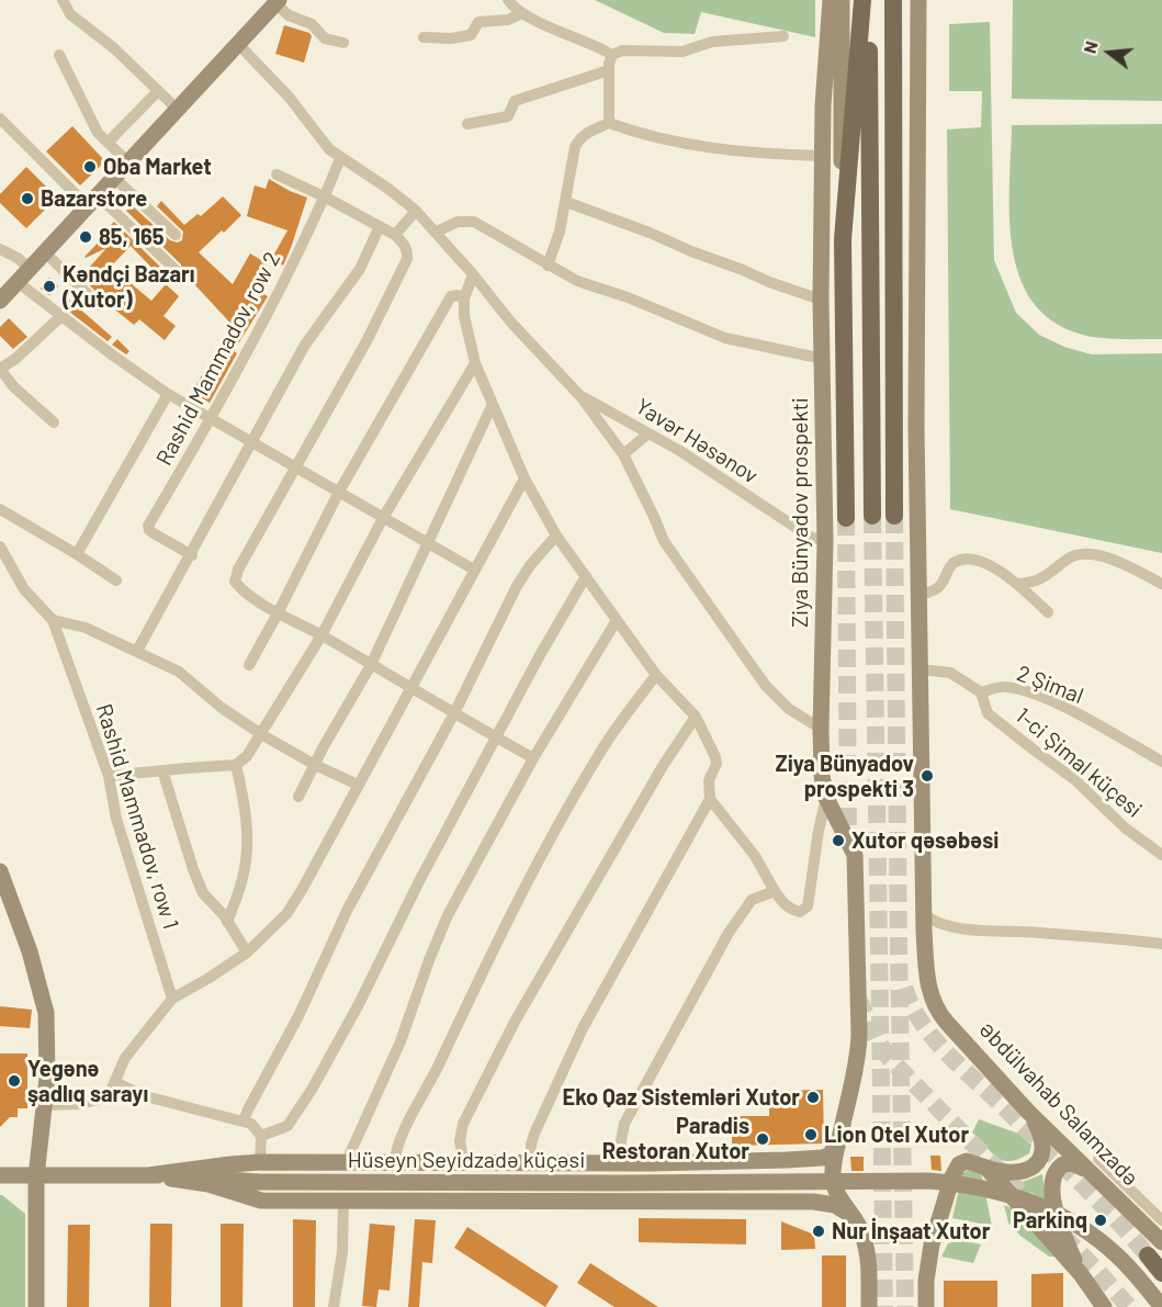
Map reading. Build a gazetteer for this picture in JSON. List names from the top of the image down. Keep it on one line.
{"streets":{"main road":["Ziya Bünyadov prospekti","Əbdülvahab Salamzadə"],"street":["Rashid Mammadov, row 2","Yavər Həsənov","2 Şimal","1-ci Şimal küçesi","Rashid Mammadov, row 1","Hüseyn Seyidzadə küçəsi"]},"crossings":[["Yavər Həsənov","Ziya Bünyadov prospekti"],["2 Şimal","1-ci Şimal küçesi"]],"places":["Oba Market","Bazarstore","85, 165","Kəndçi Bazarı (Xutor)","Ziya Bünyadov prospekti 3","Xutor qəsəbəsi","Yegənə şadlıq sarayı","Eko Qaz Sistemləri Xutor","Lion Otel Xutor","Paradis Restoran Xutor","Parkinq","Nur İnşaat Xutor"],"north":"left"}
